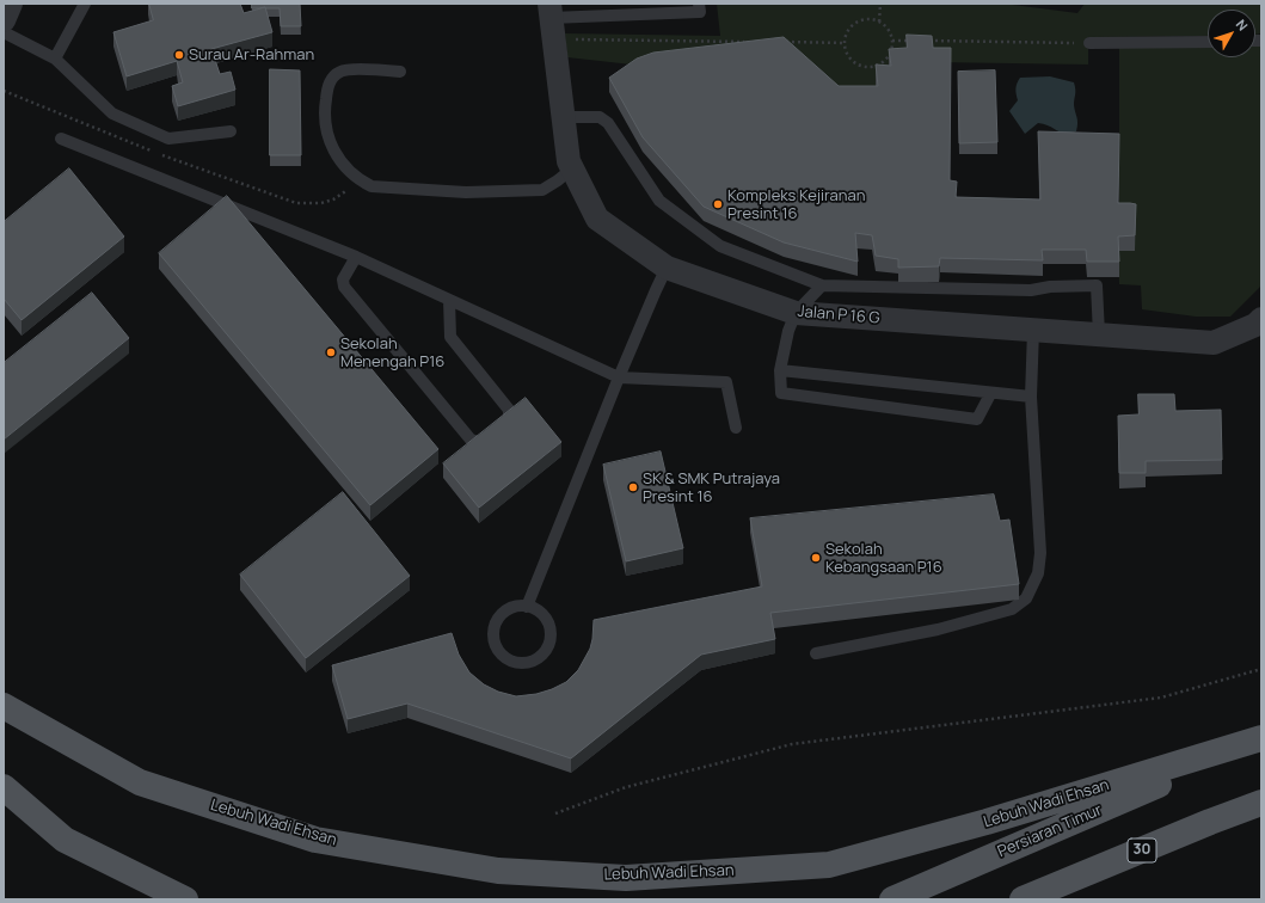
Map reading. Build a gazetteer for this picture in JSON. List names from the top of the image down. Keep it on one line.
{"streets":{"main road":["Lebuh Wadi Ehsan","Persiaran Timur","30"],"street":["Jalan P 16 G"]},"crossings":[["Lebuh Wadi Ehsan","Persiaran Timur"]],"places":["Surau Ar-Rahman","Kompleks Kejiranan Presint 16","Sekolah Menengah P16","SK & SMK Putrajaya Presint 16","Sekolah Kebangsaan P16"],"north":"top right"}
